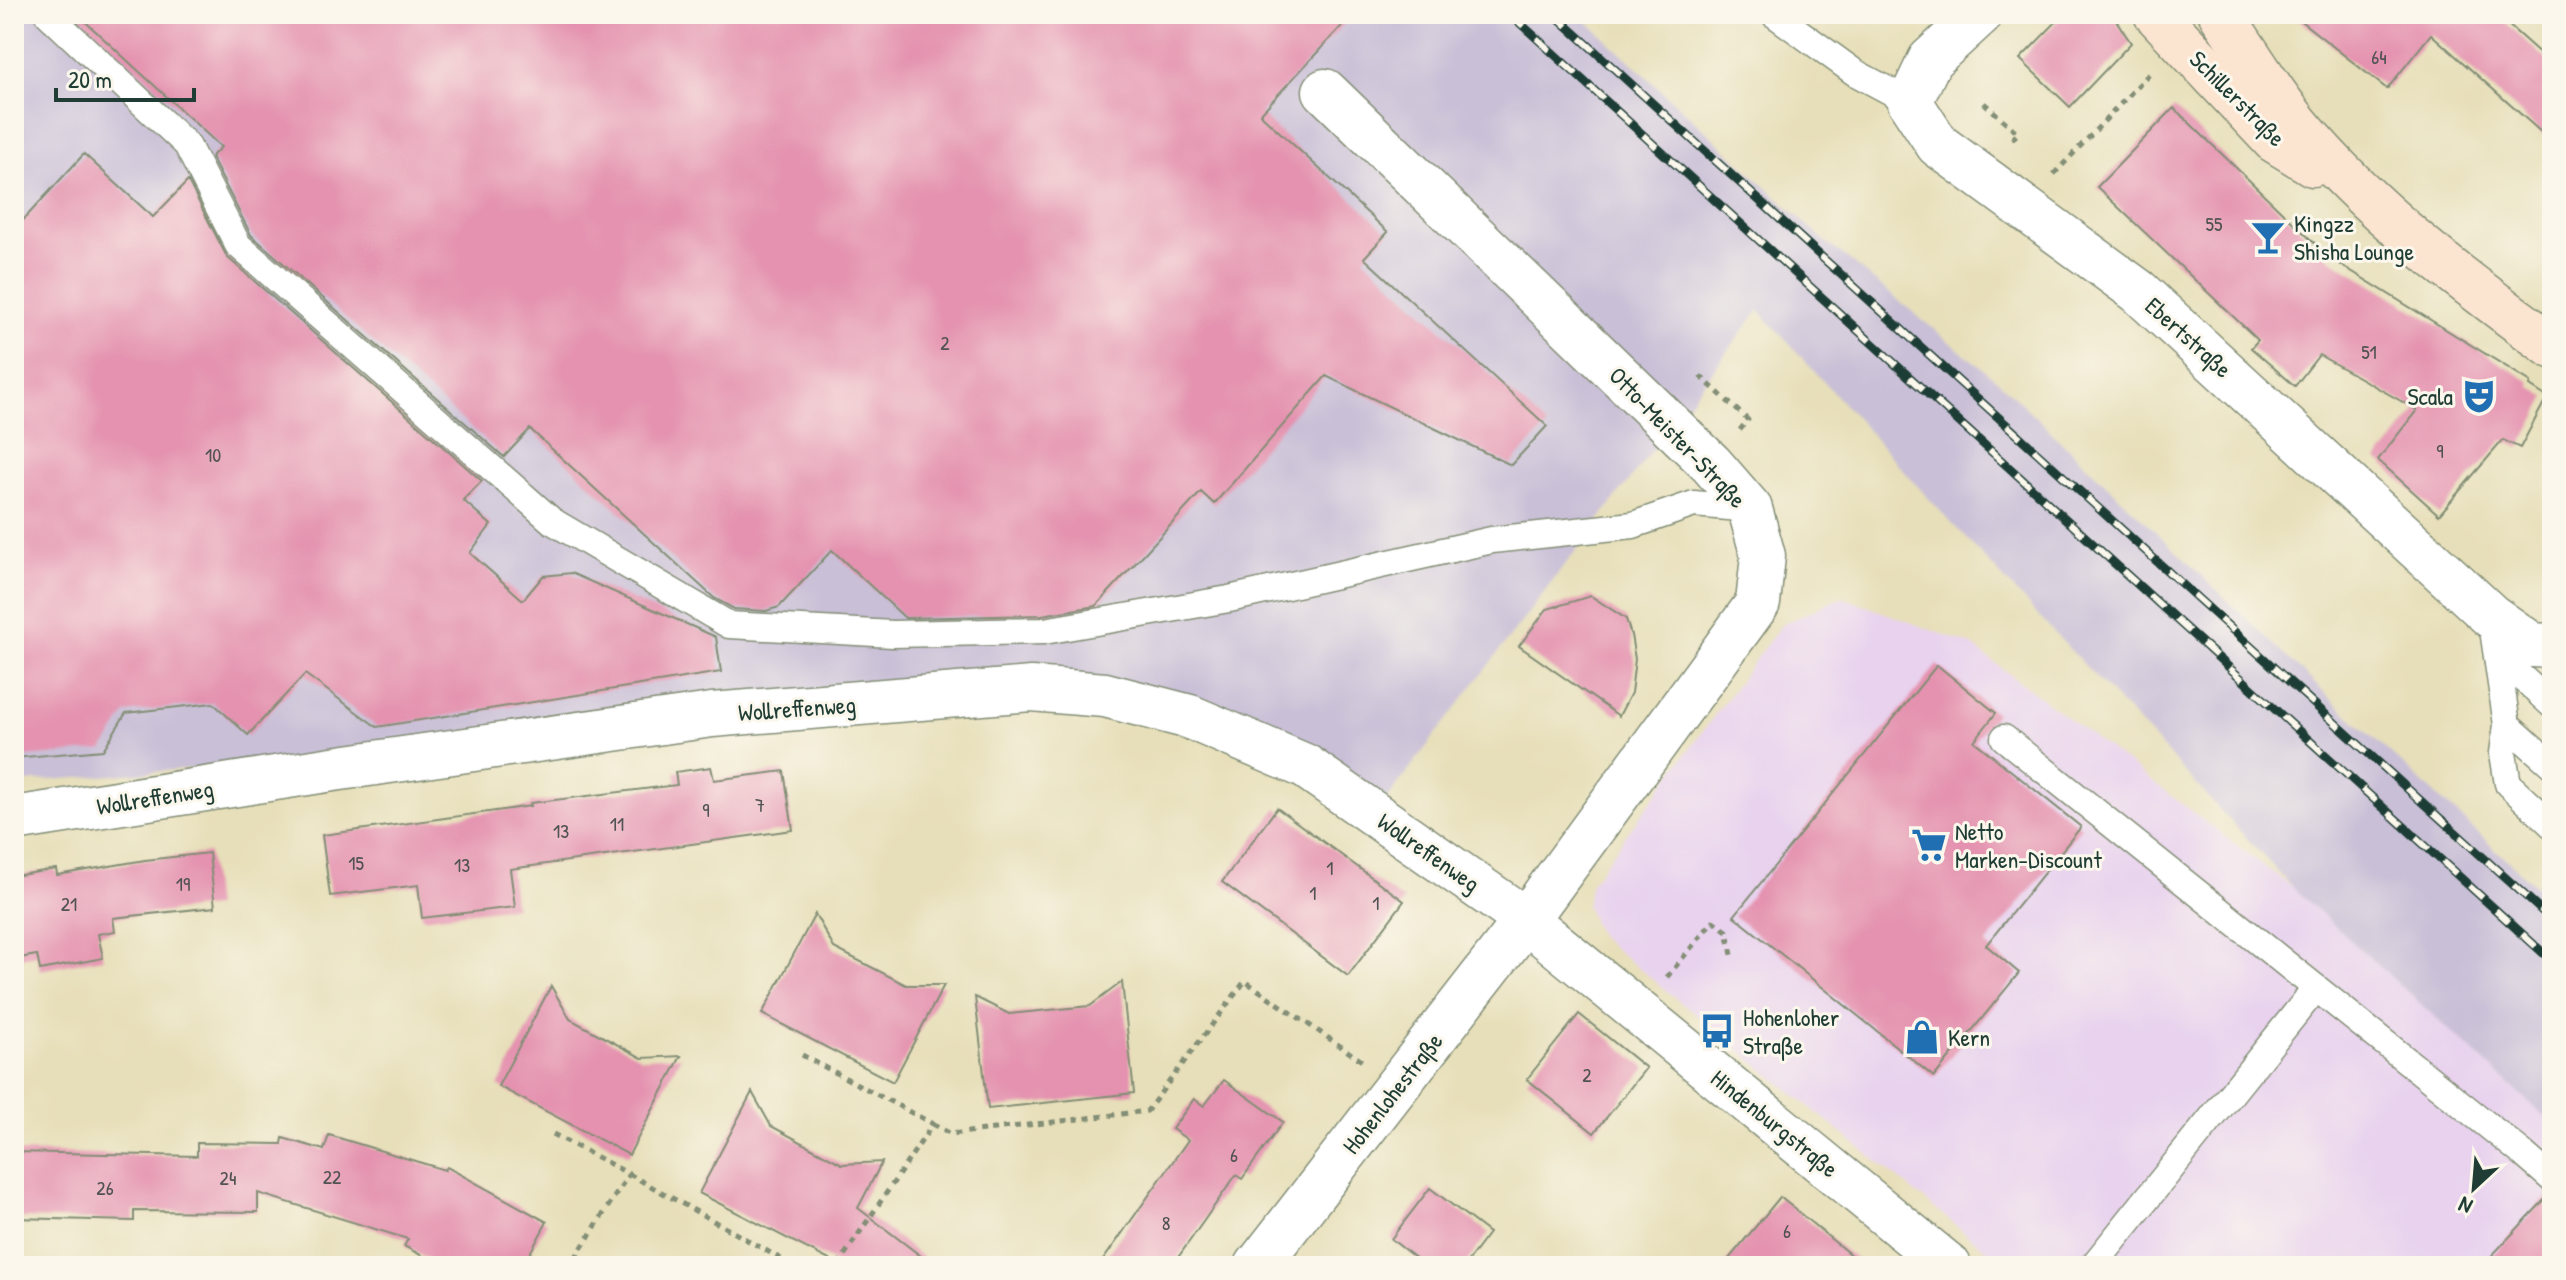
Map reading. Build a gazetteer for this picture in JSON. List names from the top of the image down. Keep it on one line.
{"streets":{"main road":["Schillerstraße"],"street":["Ebertstraße","Otto-Meister-Straße","Wollreffenweg","Hohenlohestraße","Hindenburgstraße"]},"crossings":[["Otto-Meister-Straße","Wollreffenweg"],["Otto-Meister-Straße","Hohenlohestraße"],["Otto-Meister-Straße","Hindenburgstraße"],["Wollreffenweg","Hohenlohestraße"],["Wollreffenweg","Hindenburgstraße"],["Hohenlohestraße","Hindenburgstraße"]],"places":{"bar":["Kingzz Shisha Lounge"],"theatre":["Scala"],"supermarket":["Netto Marken-Discount"],"bus stop":["Hohenloher Straße"],"shop":["Kern"]},"house_numbers":["64","55","2","51","9","10","7","9","11","13","15","13","1","19","1","1","21","2","6","22","24","26","8","6"],"scale_bar":"20 m","north":"bottom left"}
